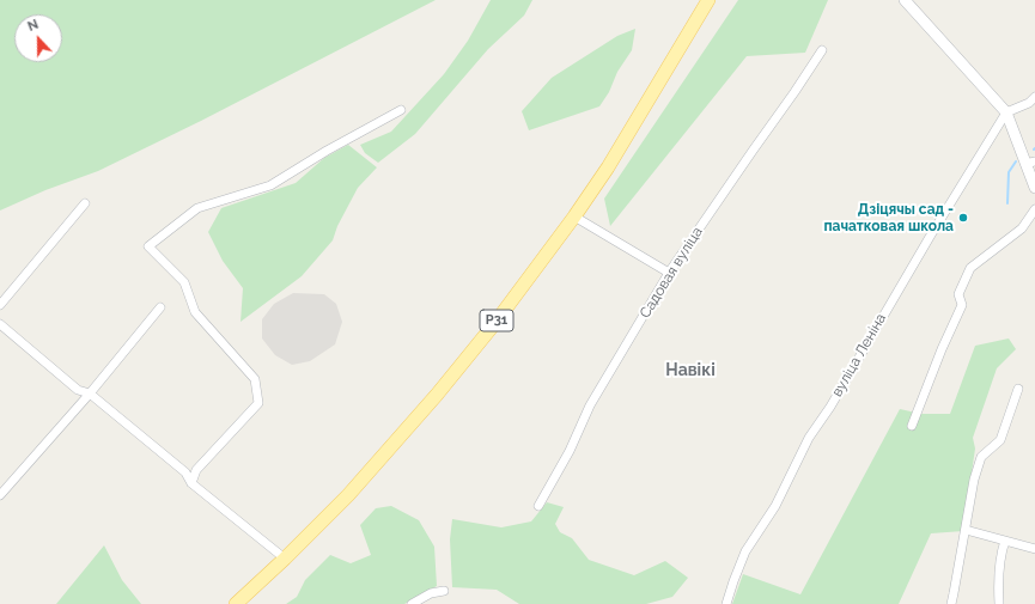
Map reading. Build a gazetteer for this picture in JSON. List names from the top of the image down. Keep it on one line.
{"streets":{"main road":["Р31"],"street":["Садовая вуліца","вуліца Леніна"]},"districts":["Навікі"],"places":["Дзіцячы сад - пачатковая школа"],"north":"top"}
